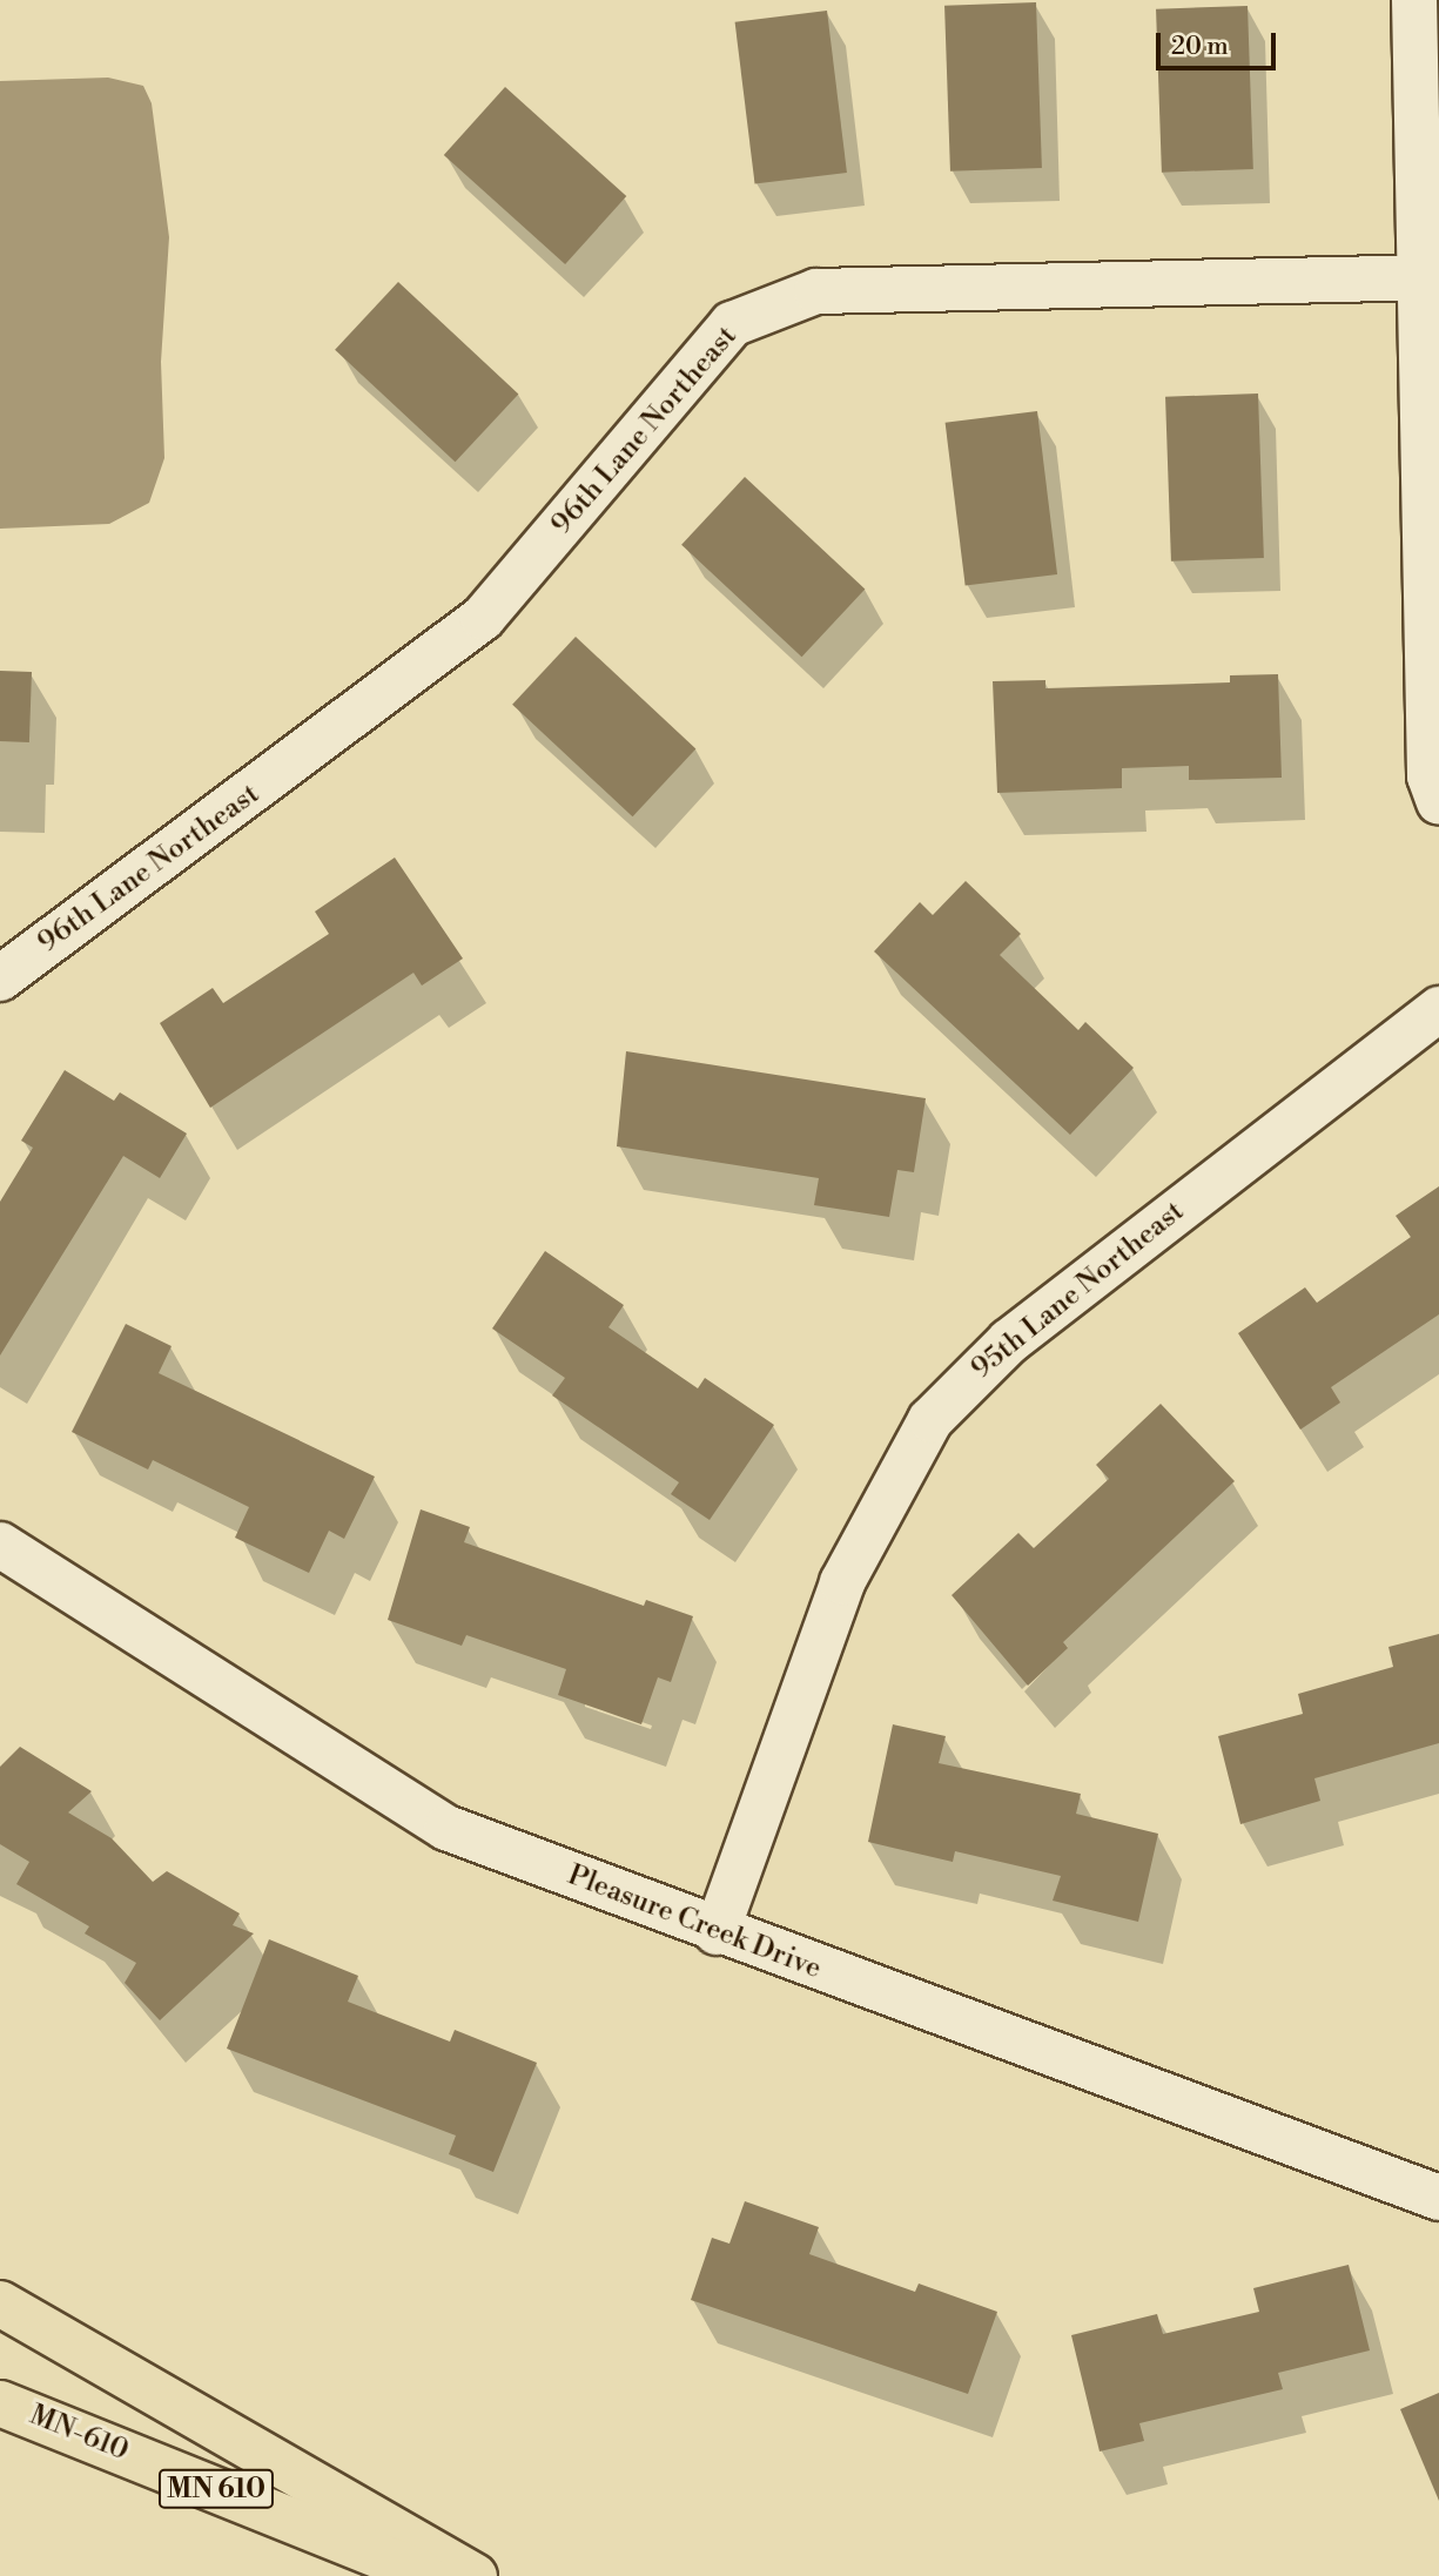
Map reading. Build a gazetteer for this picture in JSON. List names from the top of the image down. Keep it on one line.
{"streets":{"highway":["MN-610","MN 610"],"street":["96th Lane Northeast","95th Lane Northeast","Pleasure Creek Drive"]},"crossings":[["95th Lane Northeast","Pleasure Creek Drive"]],"scale_bar":"20 m"}
